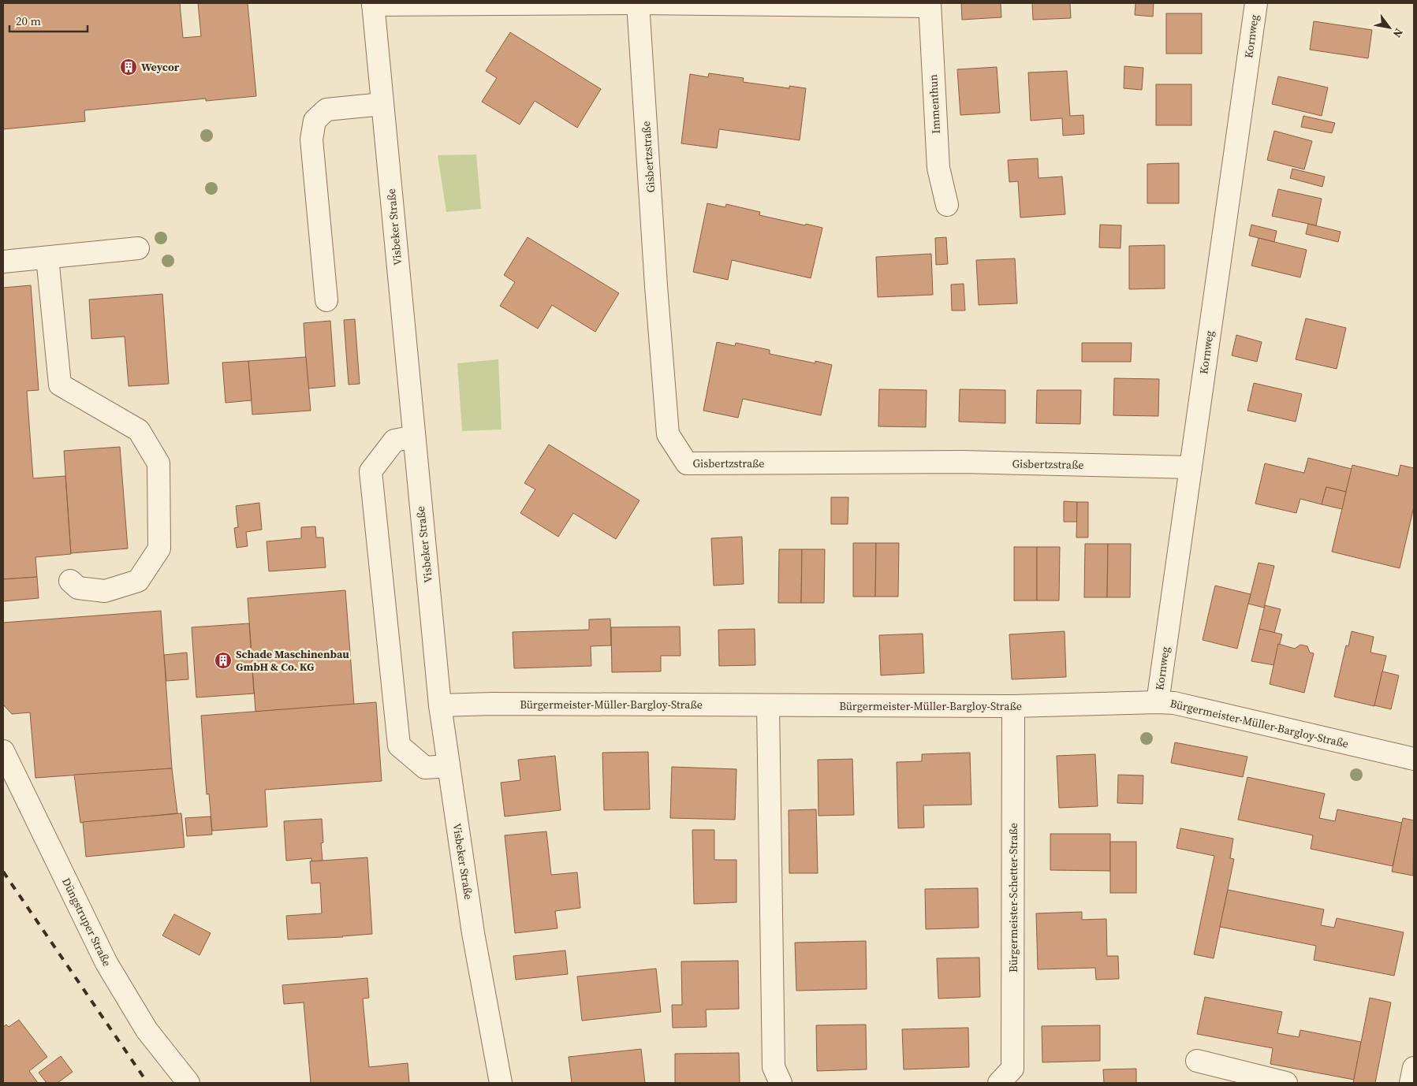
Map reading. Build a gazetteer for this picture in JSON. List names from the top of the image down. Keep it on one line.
{"streets":{"street":["Kornweg","Immenthun","Gisbertzstraße","Visbeker Straße","Bürgermeister-Müller-Bargloy-Straße","Bürgermeister-Schetter-Straße","Düngstruper Straße"]},"crossings":[["Kornweg","Gisbertzstraße"],["Kornweg","Bürgermeister-Müller-Bargloy-Straße"],["Visbeker Straße","Bürgermeister-Müller-Bargloy-Straße"],["Bürgermeister-Müller-Bargloy-Straße","Bürgermeister-Schetter-Straße"]],"places":{"building":["Weycor","Schade Maschinenbau GmbH & Co. KG"]},"scale_bar":"20 m","north":"bottom right"}
